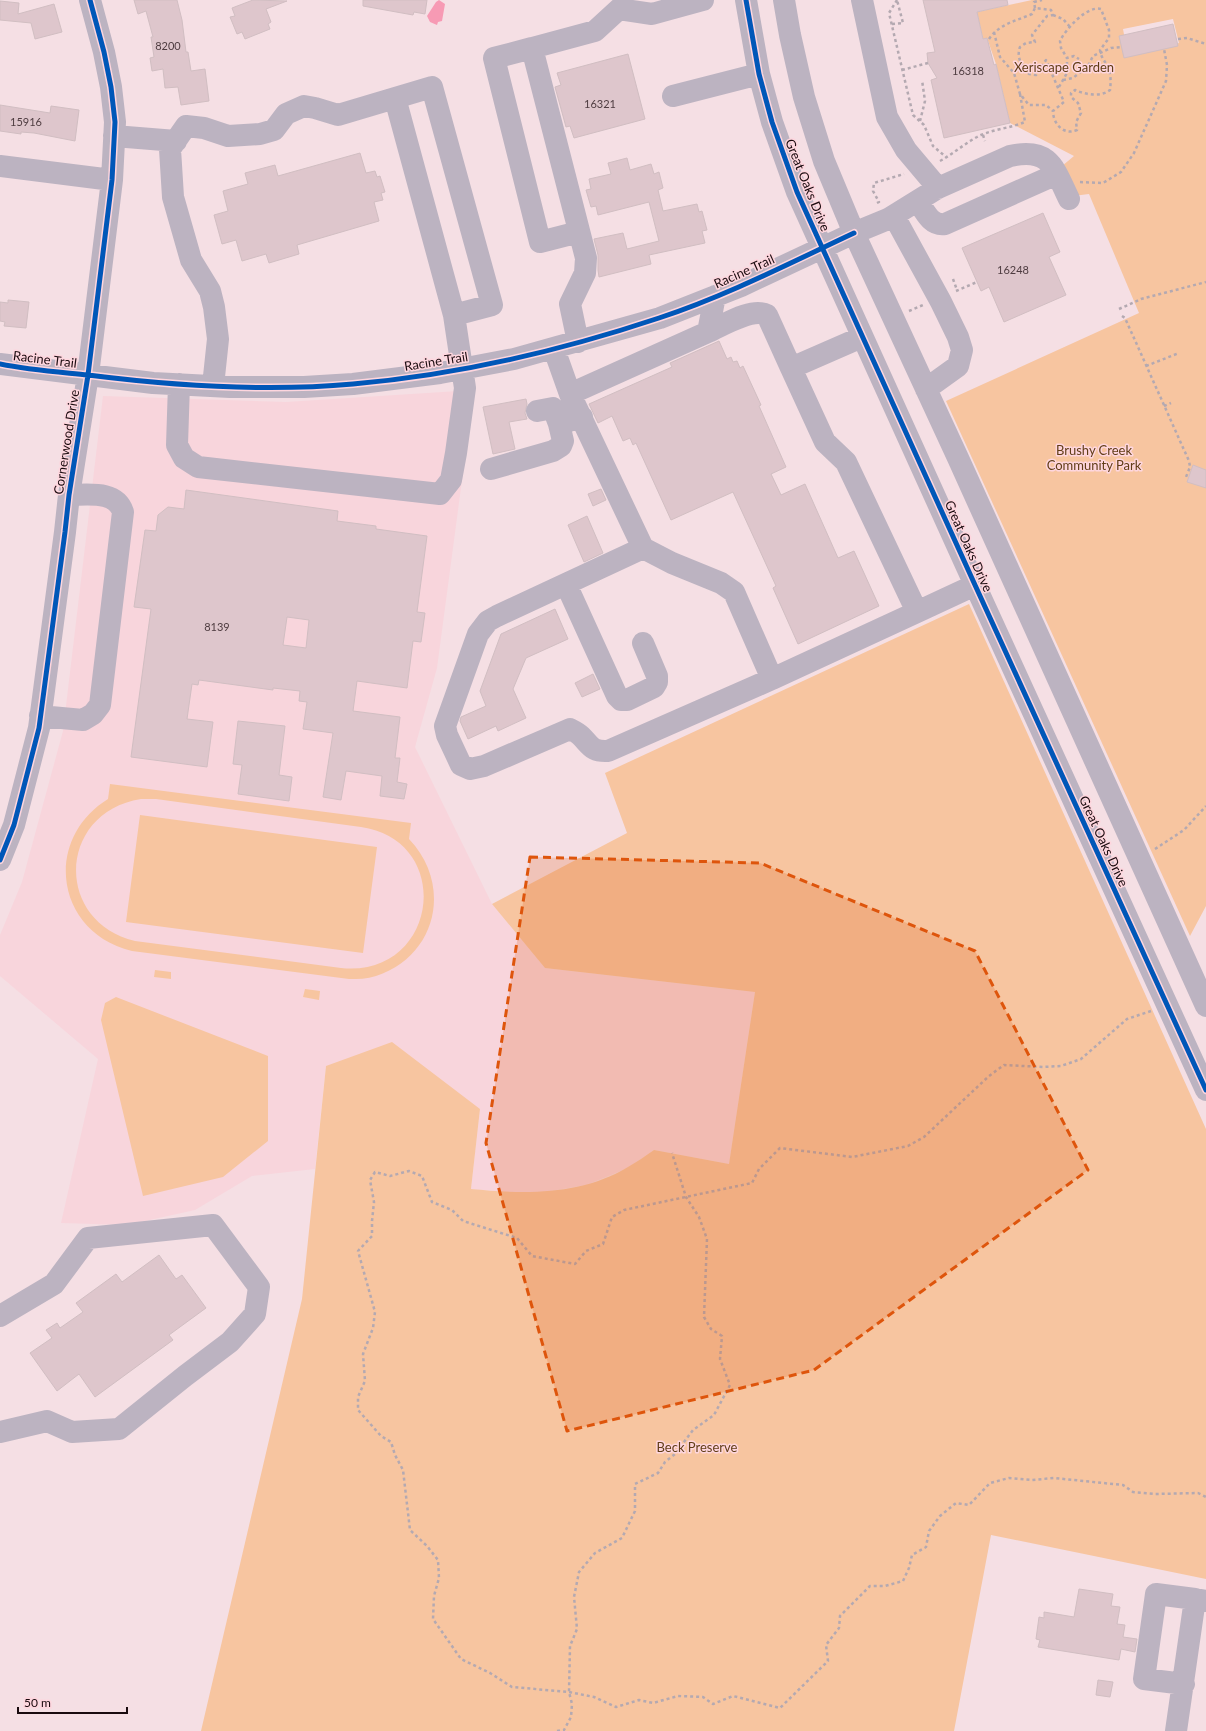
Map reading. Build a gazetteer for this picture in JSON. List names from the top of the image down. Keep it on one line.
{"streets":{"street":["Great Oaks Drive","Racine Trail","Cornerwood Drive"]},"crossings":[["Great Oaks Drive","Racine Trail"],["Racine Trail","Cornerwood Drive"]],"parks":["Xeriscape Garden","Brushy Creek Community Park","Beck Preserve"],"house_numbers":["8200","16318","16321","15916","16248","8139"],"scale_bar":"50 m"}
